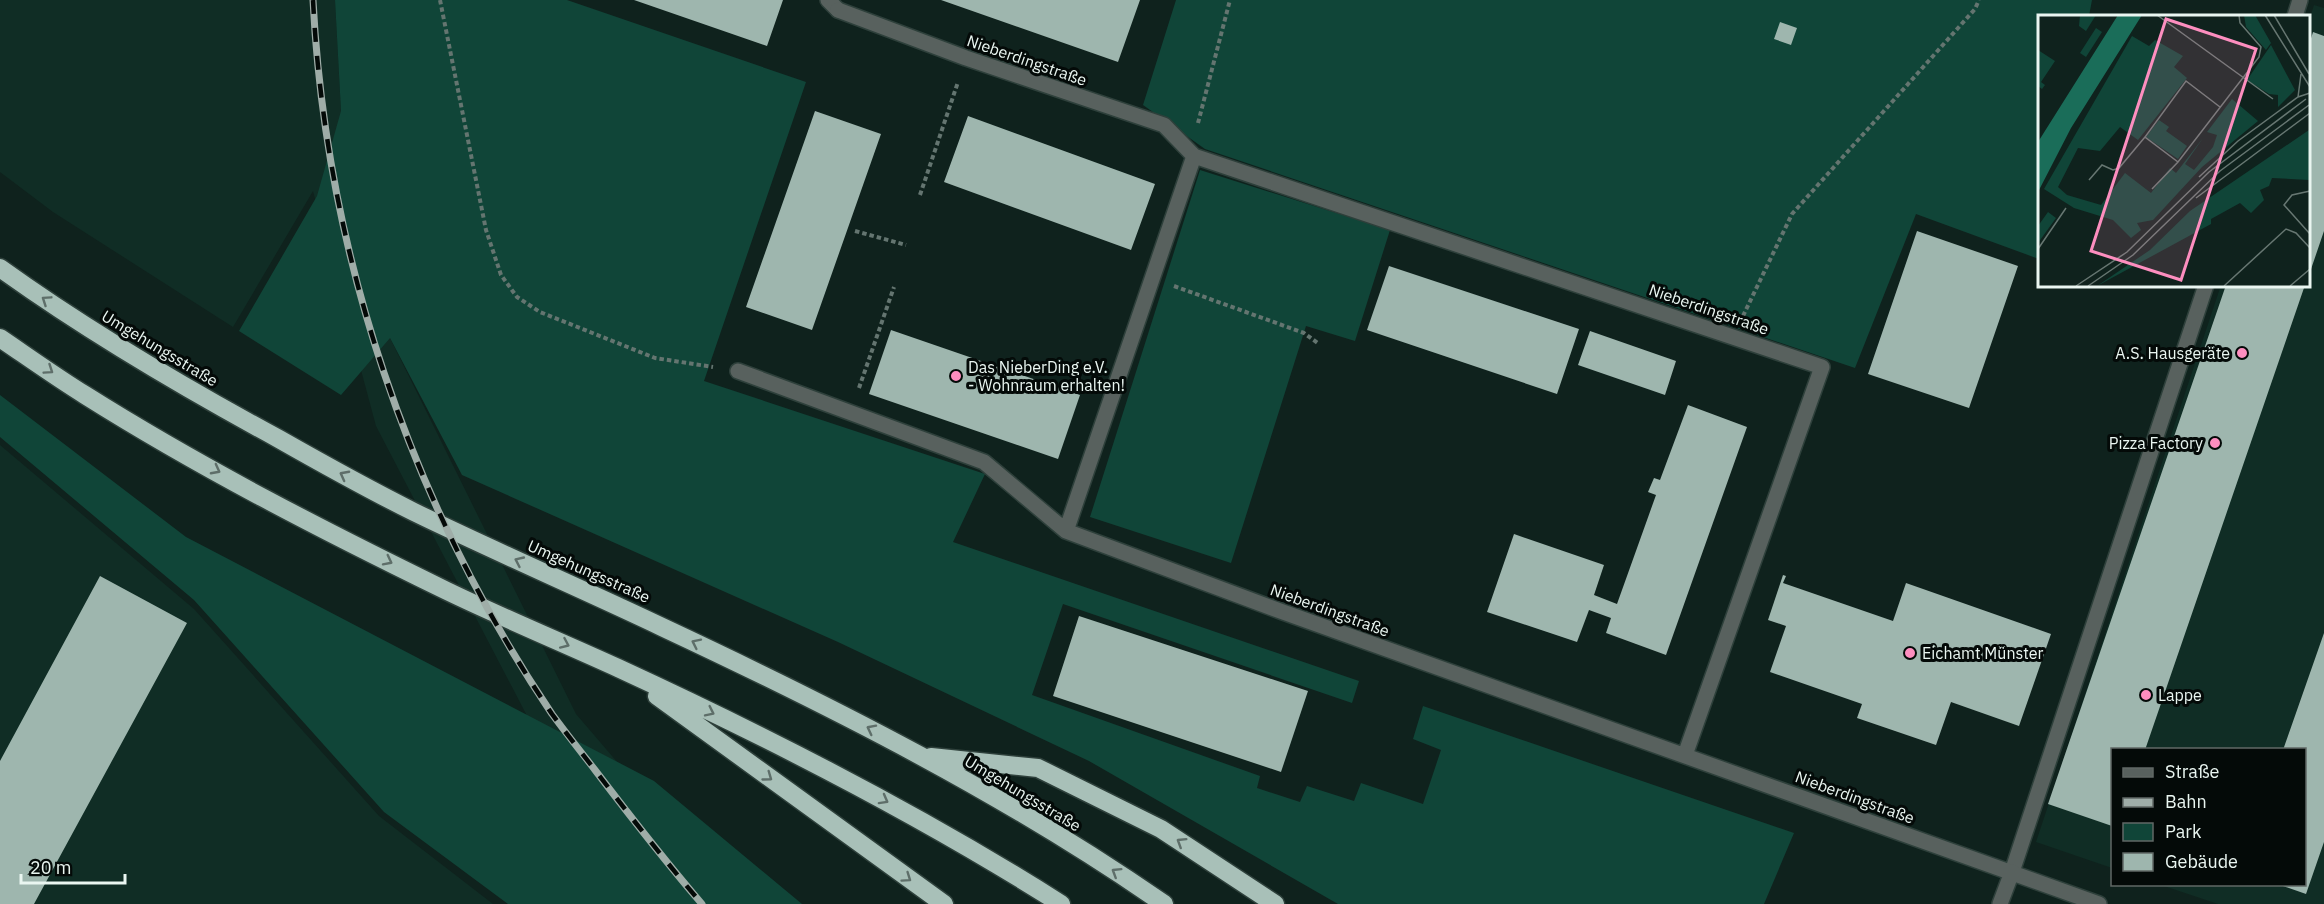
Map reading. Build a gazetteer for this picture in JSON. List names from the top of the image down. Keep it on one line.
{"streets":{"highway":["Umgehungsstraße"],"street":["Nieberdingstraße"]},"places":["A.S. Hausgeräte","Das NieberDing e.V. - Wohnraum erhalten!","Pizza Factory","Eichamt Münster","Lappe"],"legend":["Straße","Bahn","Park","Gebäude"],"scale_bar":"20 m"}
